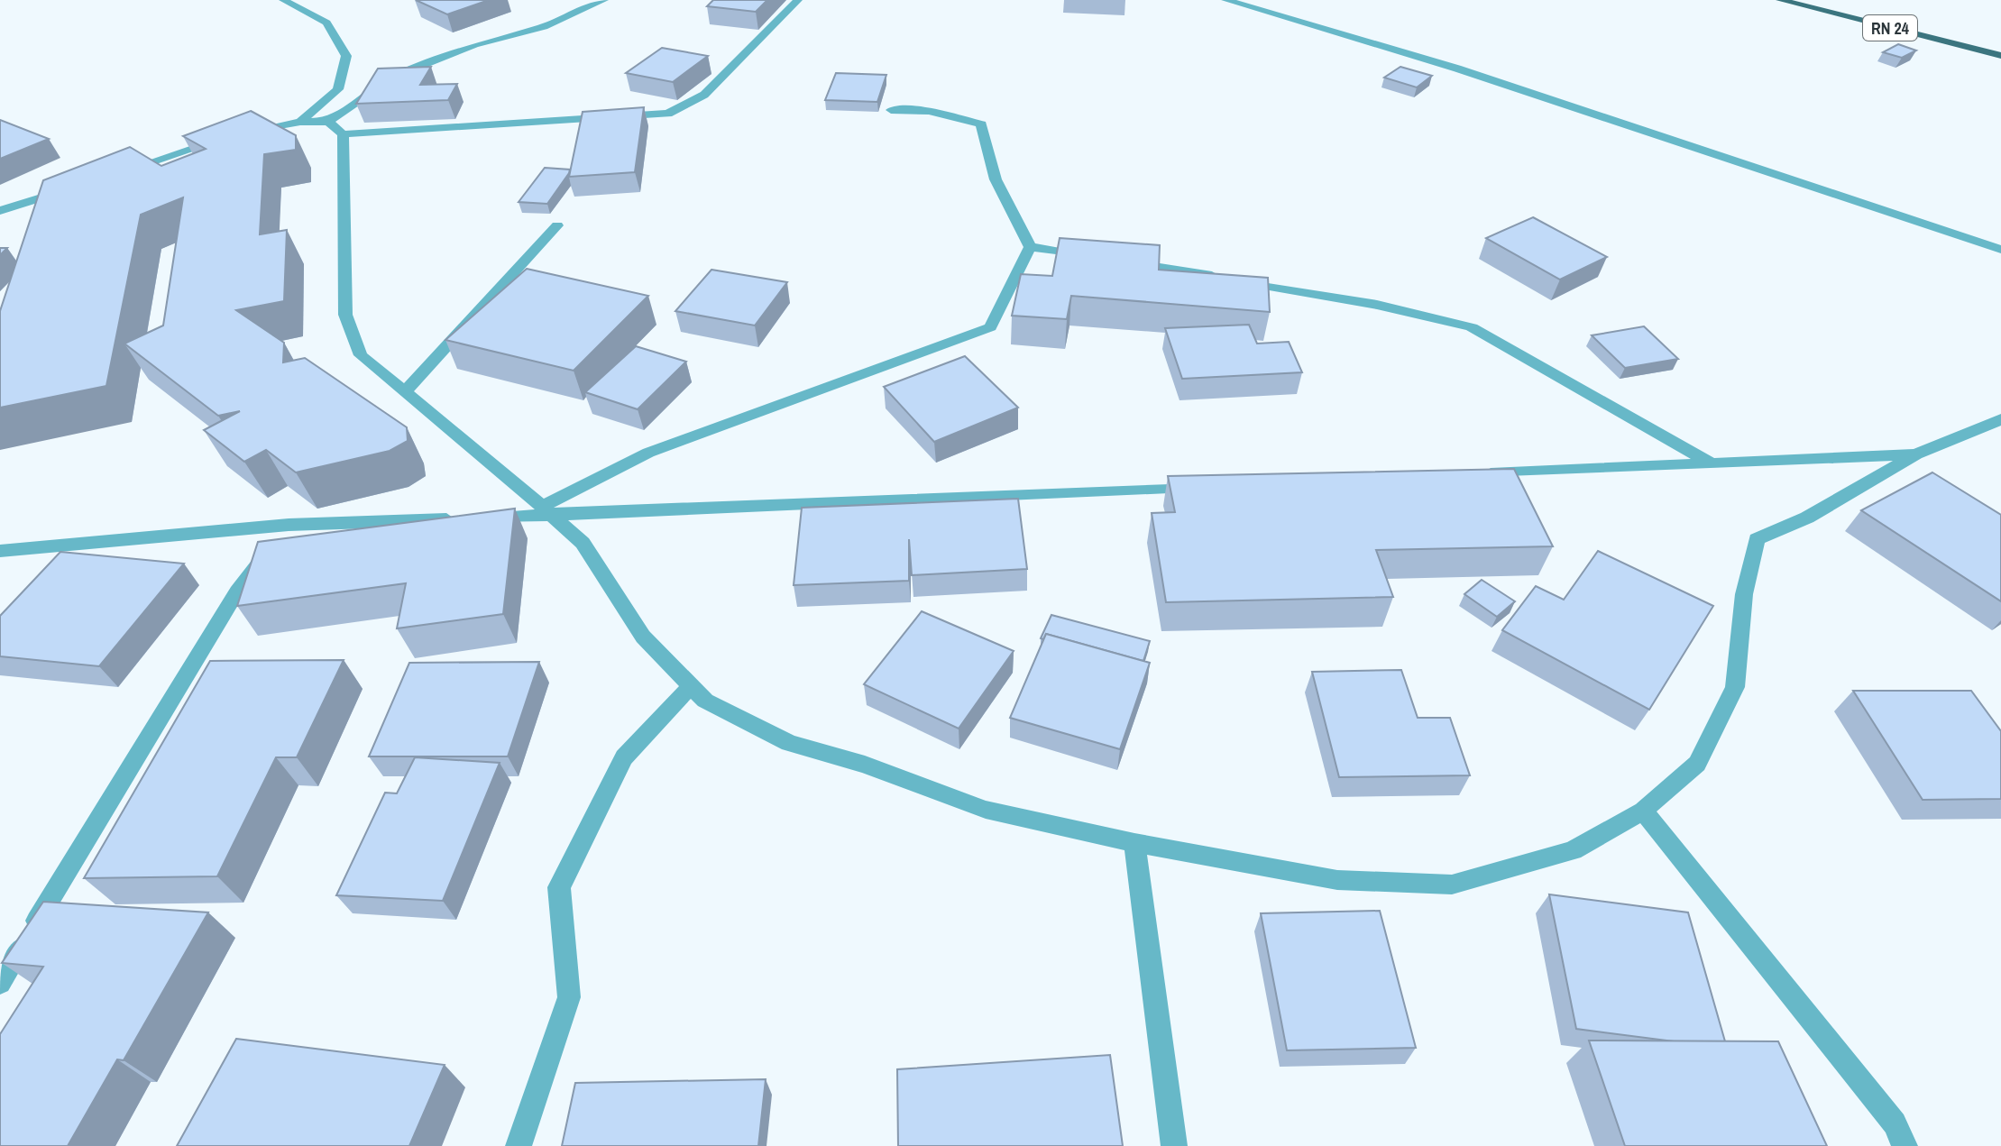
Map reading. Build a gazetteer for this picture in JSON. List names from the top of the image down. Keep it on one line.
{"streets":{"main road":["RN 24"]}}
